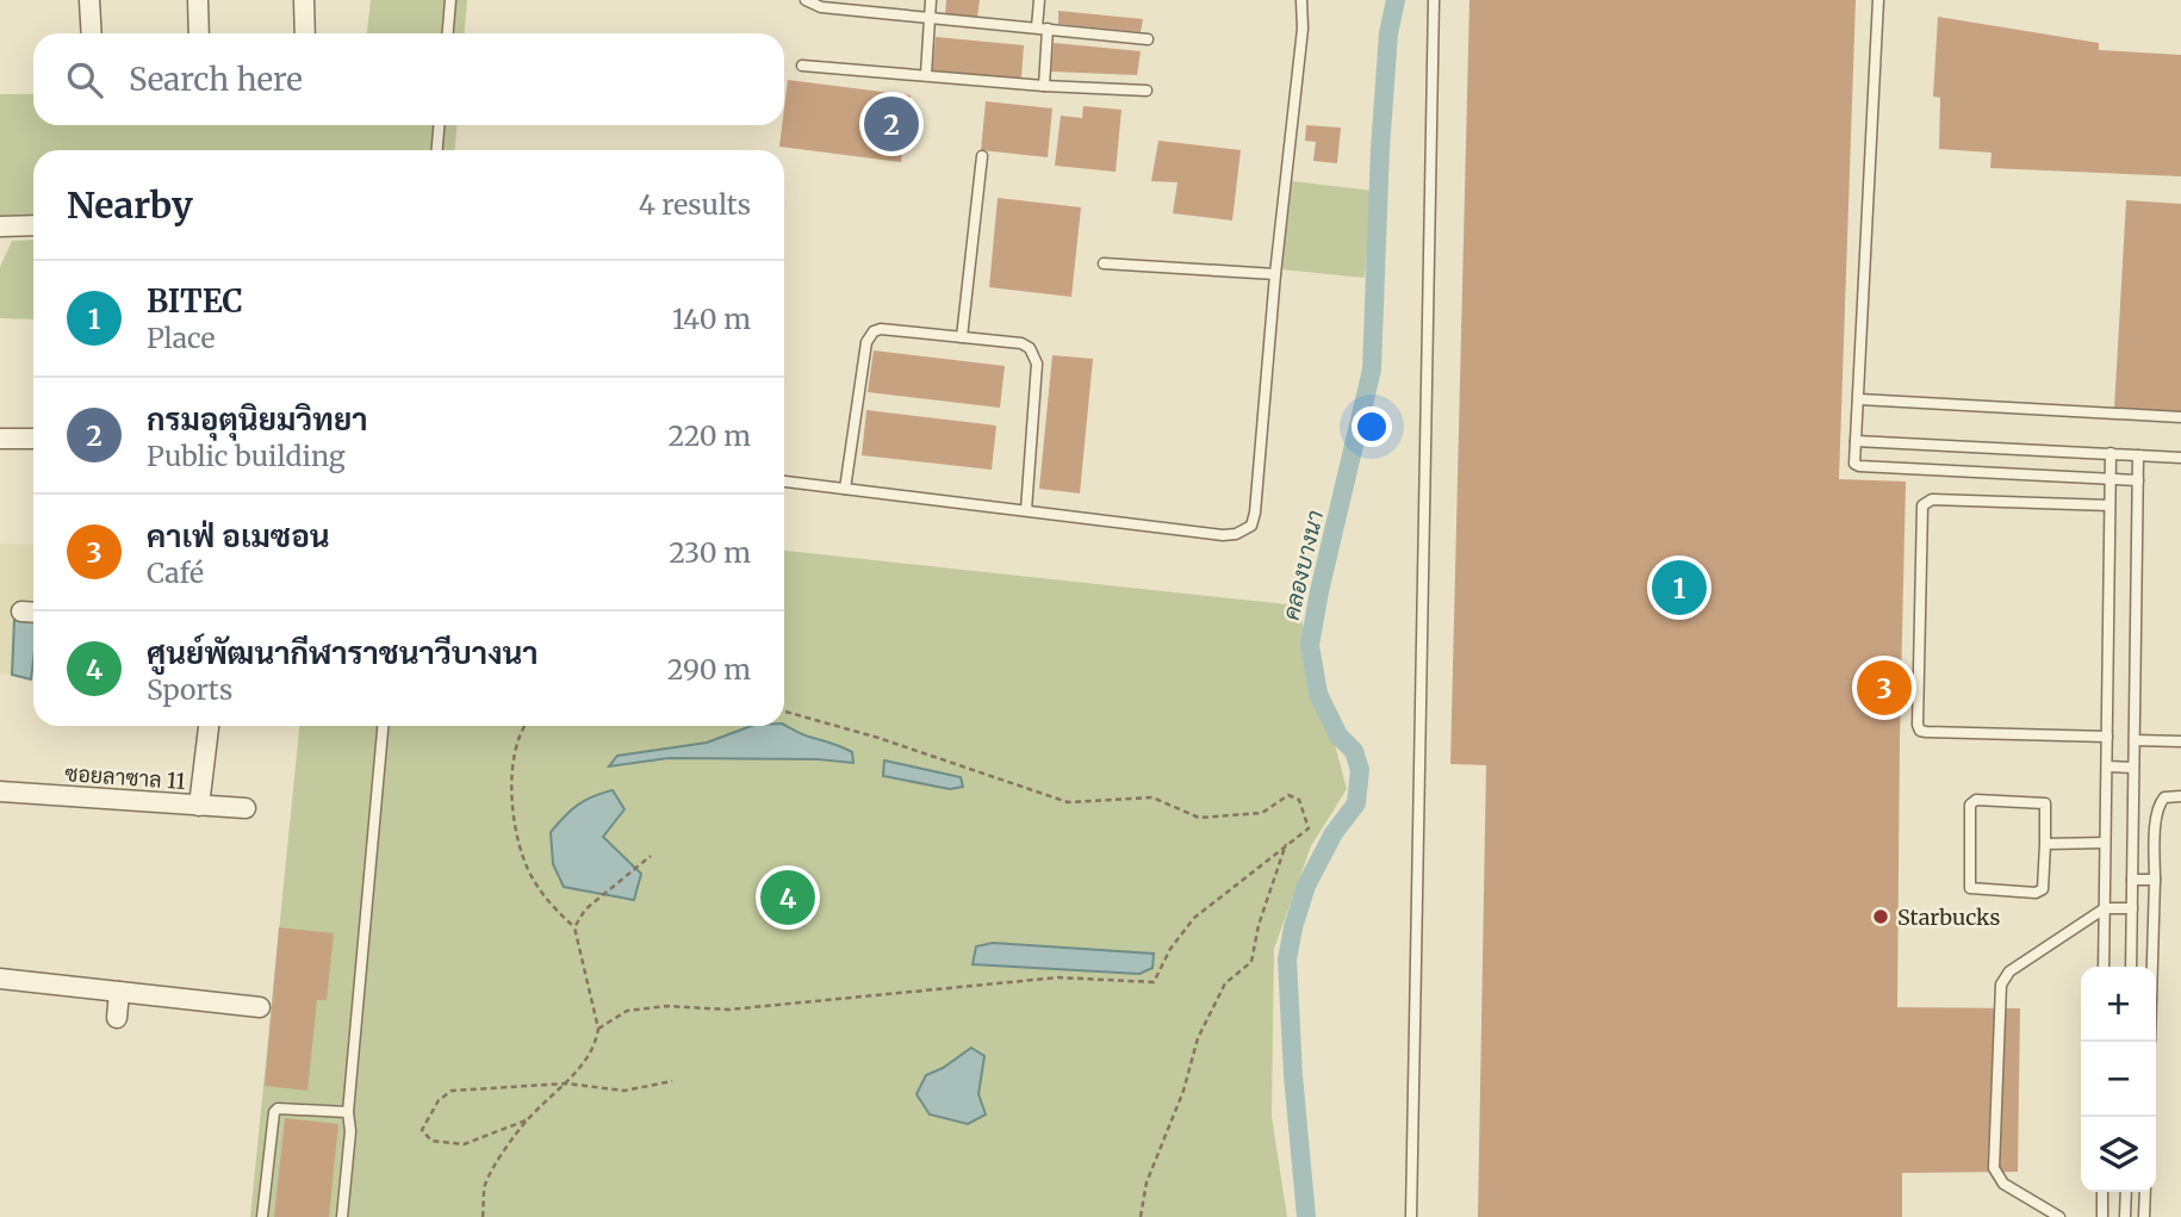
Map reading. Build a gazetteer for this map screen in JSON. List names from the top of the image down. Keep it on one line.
{"streets":{"street":["ซอยลาซาล 11"]},"water":["คลองบางนา"],"places":["Starbucks"],"page":{"search":"Search here","pins":["2","1","3","4"],"heading":["Nearby","4 results"],"list":[{"mark":"1","name":"BITEC","note":"Place","value":"140 m"},{"mark":"2","name":"กรมอุตุนิยมวิทยา","note":"Public building","value":"220 m"},{"mark":"3","name":"คาเฟ่ อเมซอน","note":"Café","value":"230 m"},{"mark":"4","name":"ศูนย์พัฒนากีฬาราชนาวีบางนา","note":"Sports","value":"290 m"}],"map_buttons":["+","−"]}}
